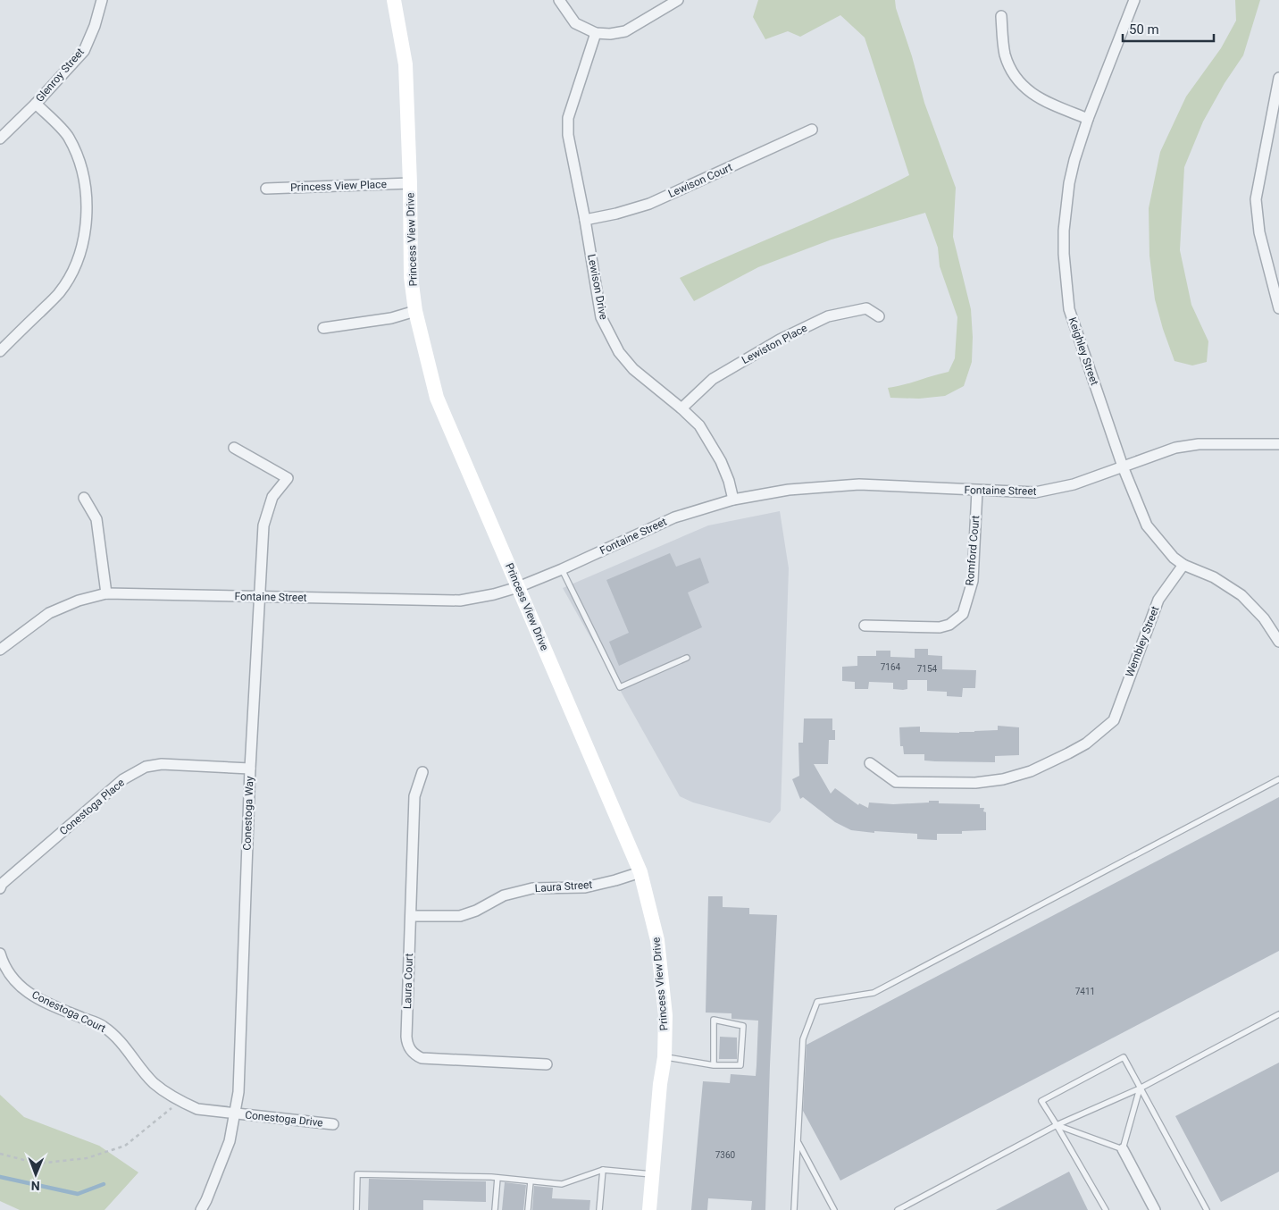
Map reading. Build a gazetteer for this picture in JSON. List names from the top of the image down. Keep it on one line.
{"streets":{"main road":["Princess View Drive"],"street":["Glenroy Street","Lewison Court","Princess View Place","Lewison Drive","Lewiston Place","Keighley Street","Fontaine Street","Romford Court","Wembley Street","Conestoga Place","Conestoga Way","Laura Street","Laura Court","Conestoga Court","Conestoga Drive"]},"crossings":[["Lewison Court","Lewison Drive"],["Princess View Place","Princess View Drive"],["Princess View Drive","Fontaine Street"],["Princess View Drive","Laura Street"],["Lewison Drive","Lewiston Place"],["Lewison Drive","Fontaine Street"],["Keighley Street","Fontaine Street"],["Keighley Street","Wembley Street"],["Fontaine Street","Romford Court"],["Fontaine Street","Conestoga Way"],["Conestoga Place","Conestoga Way"],["Conestoga Way","Conestoga Court"],["Conestoga Way","Conestoga Drive"],["Laura Street","Laura Court"],["Conestoga Court","Conestoga Drive"]],"house_numbers":["7164","7154","7411","7360"],"scale_bar":"50 m","north":"bottom"}
